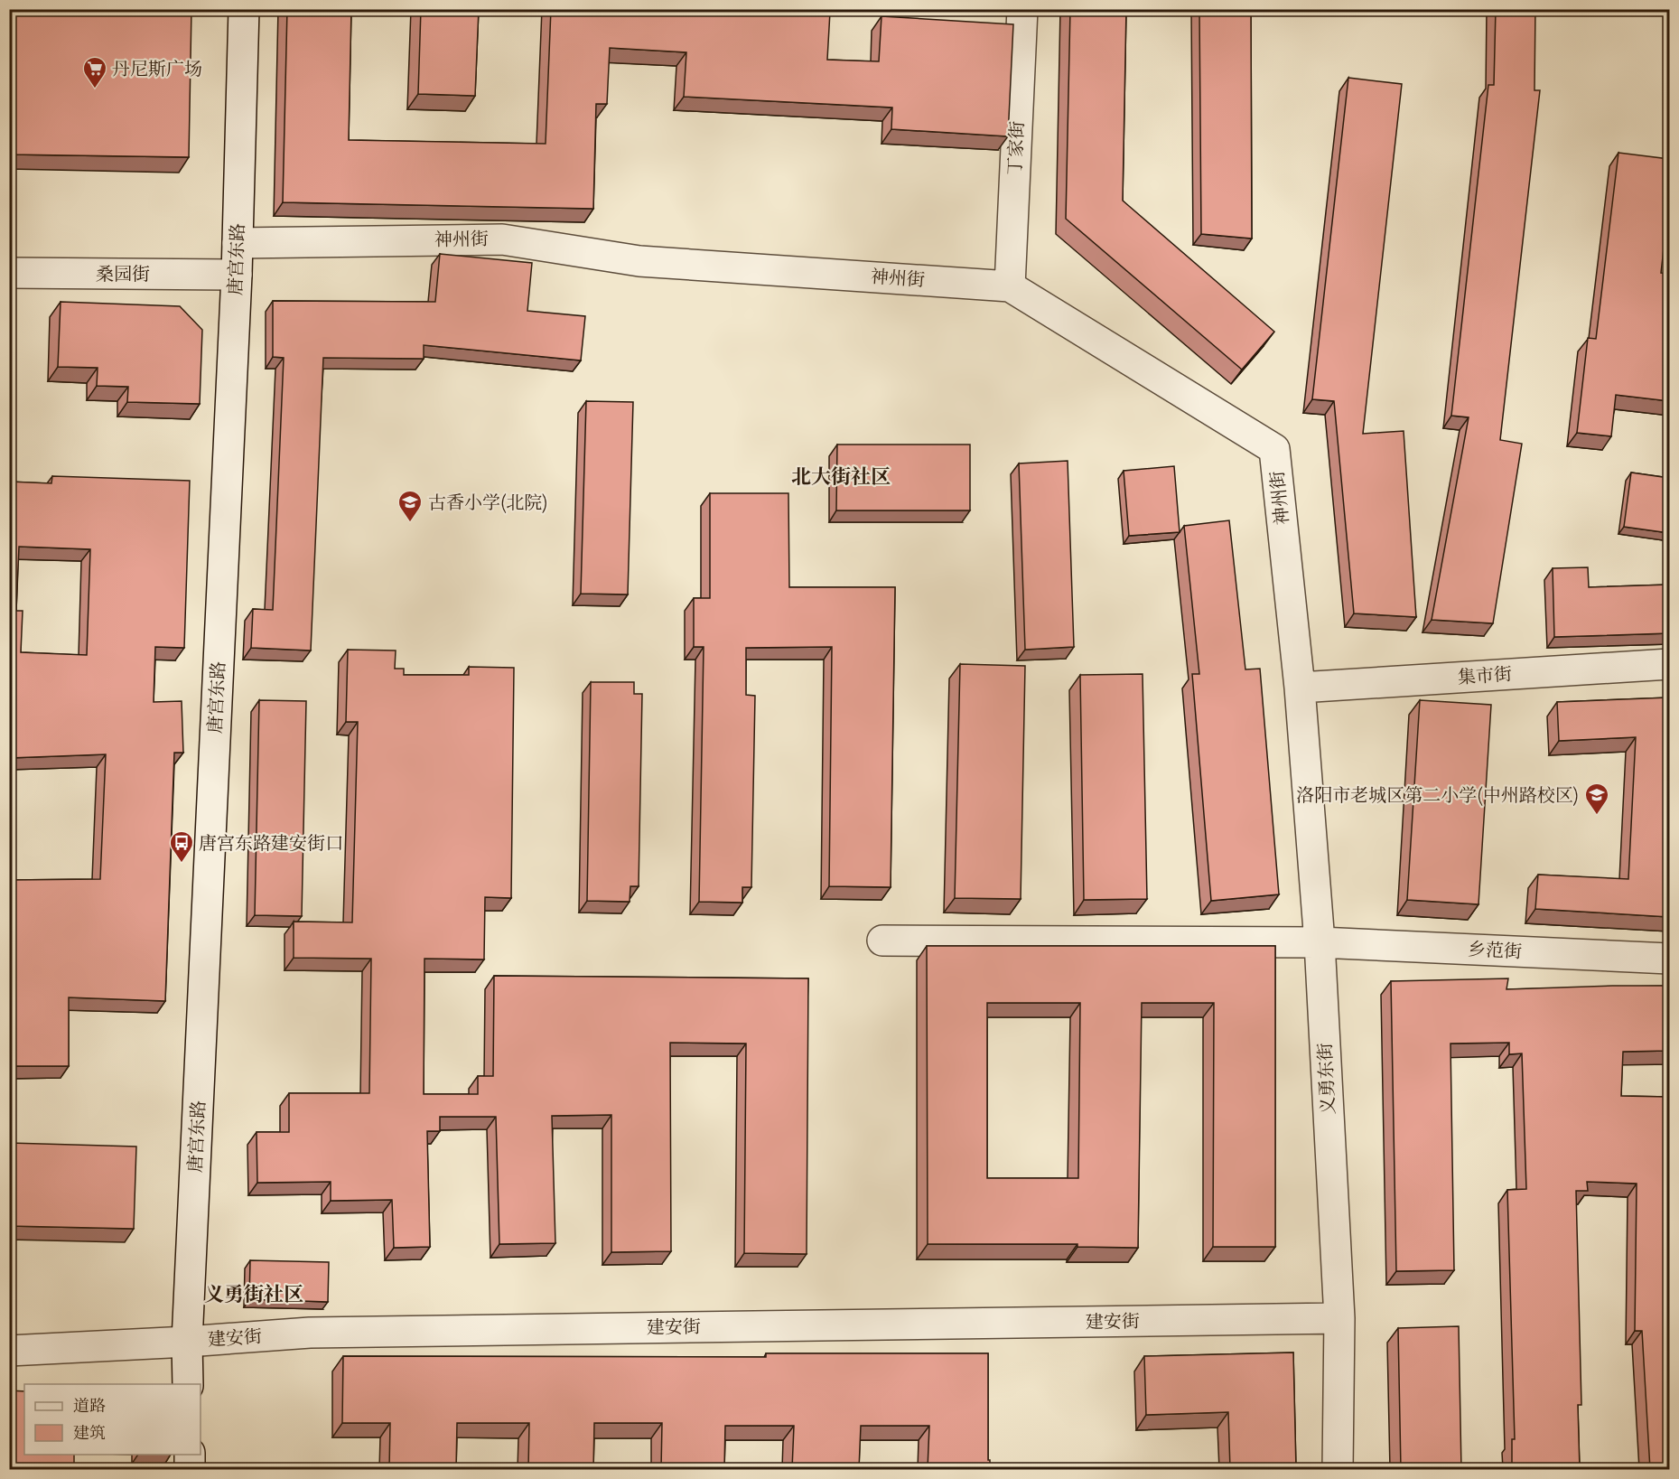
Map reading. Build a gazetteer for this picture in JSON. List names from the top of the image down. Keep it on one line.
{"streets":{"street":["丁家街","神州街","唐宫东路","桑园街","集市街","乡范街","义勇东街","建安街"]},"crossings":[["丁家街","神州街"],["神州街","唐宫东路"],["神州街","集市街"],["神州街","义勇东街"],["唐宫东路","桑园街"],["唐宫东路","建安街"],["集市街","义勇东街"],["乡范街","义勇东街"],["义勇东街","建安街"]],"districts":["北大街社区","义勇街社区"],"places":{"supermarket":["丹尼斯广场"],"school or university":["古香小学(北院)","洛阳市老城区第二小学(中州路校区)"],"bus stop":["唐宫东路建安街口"]},"legend":["道路","建筑"]}
